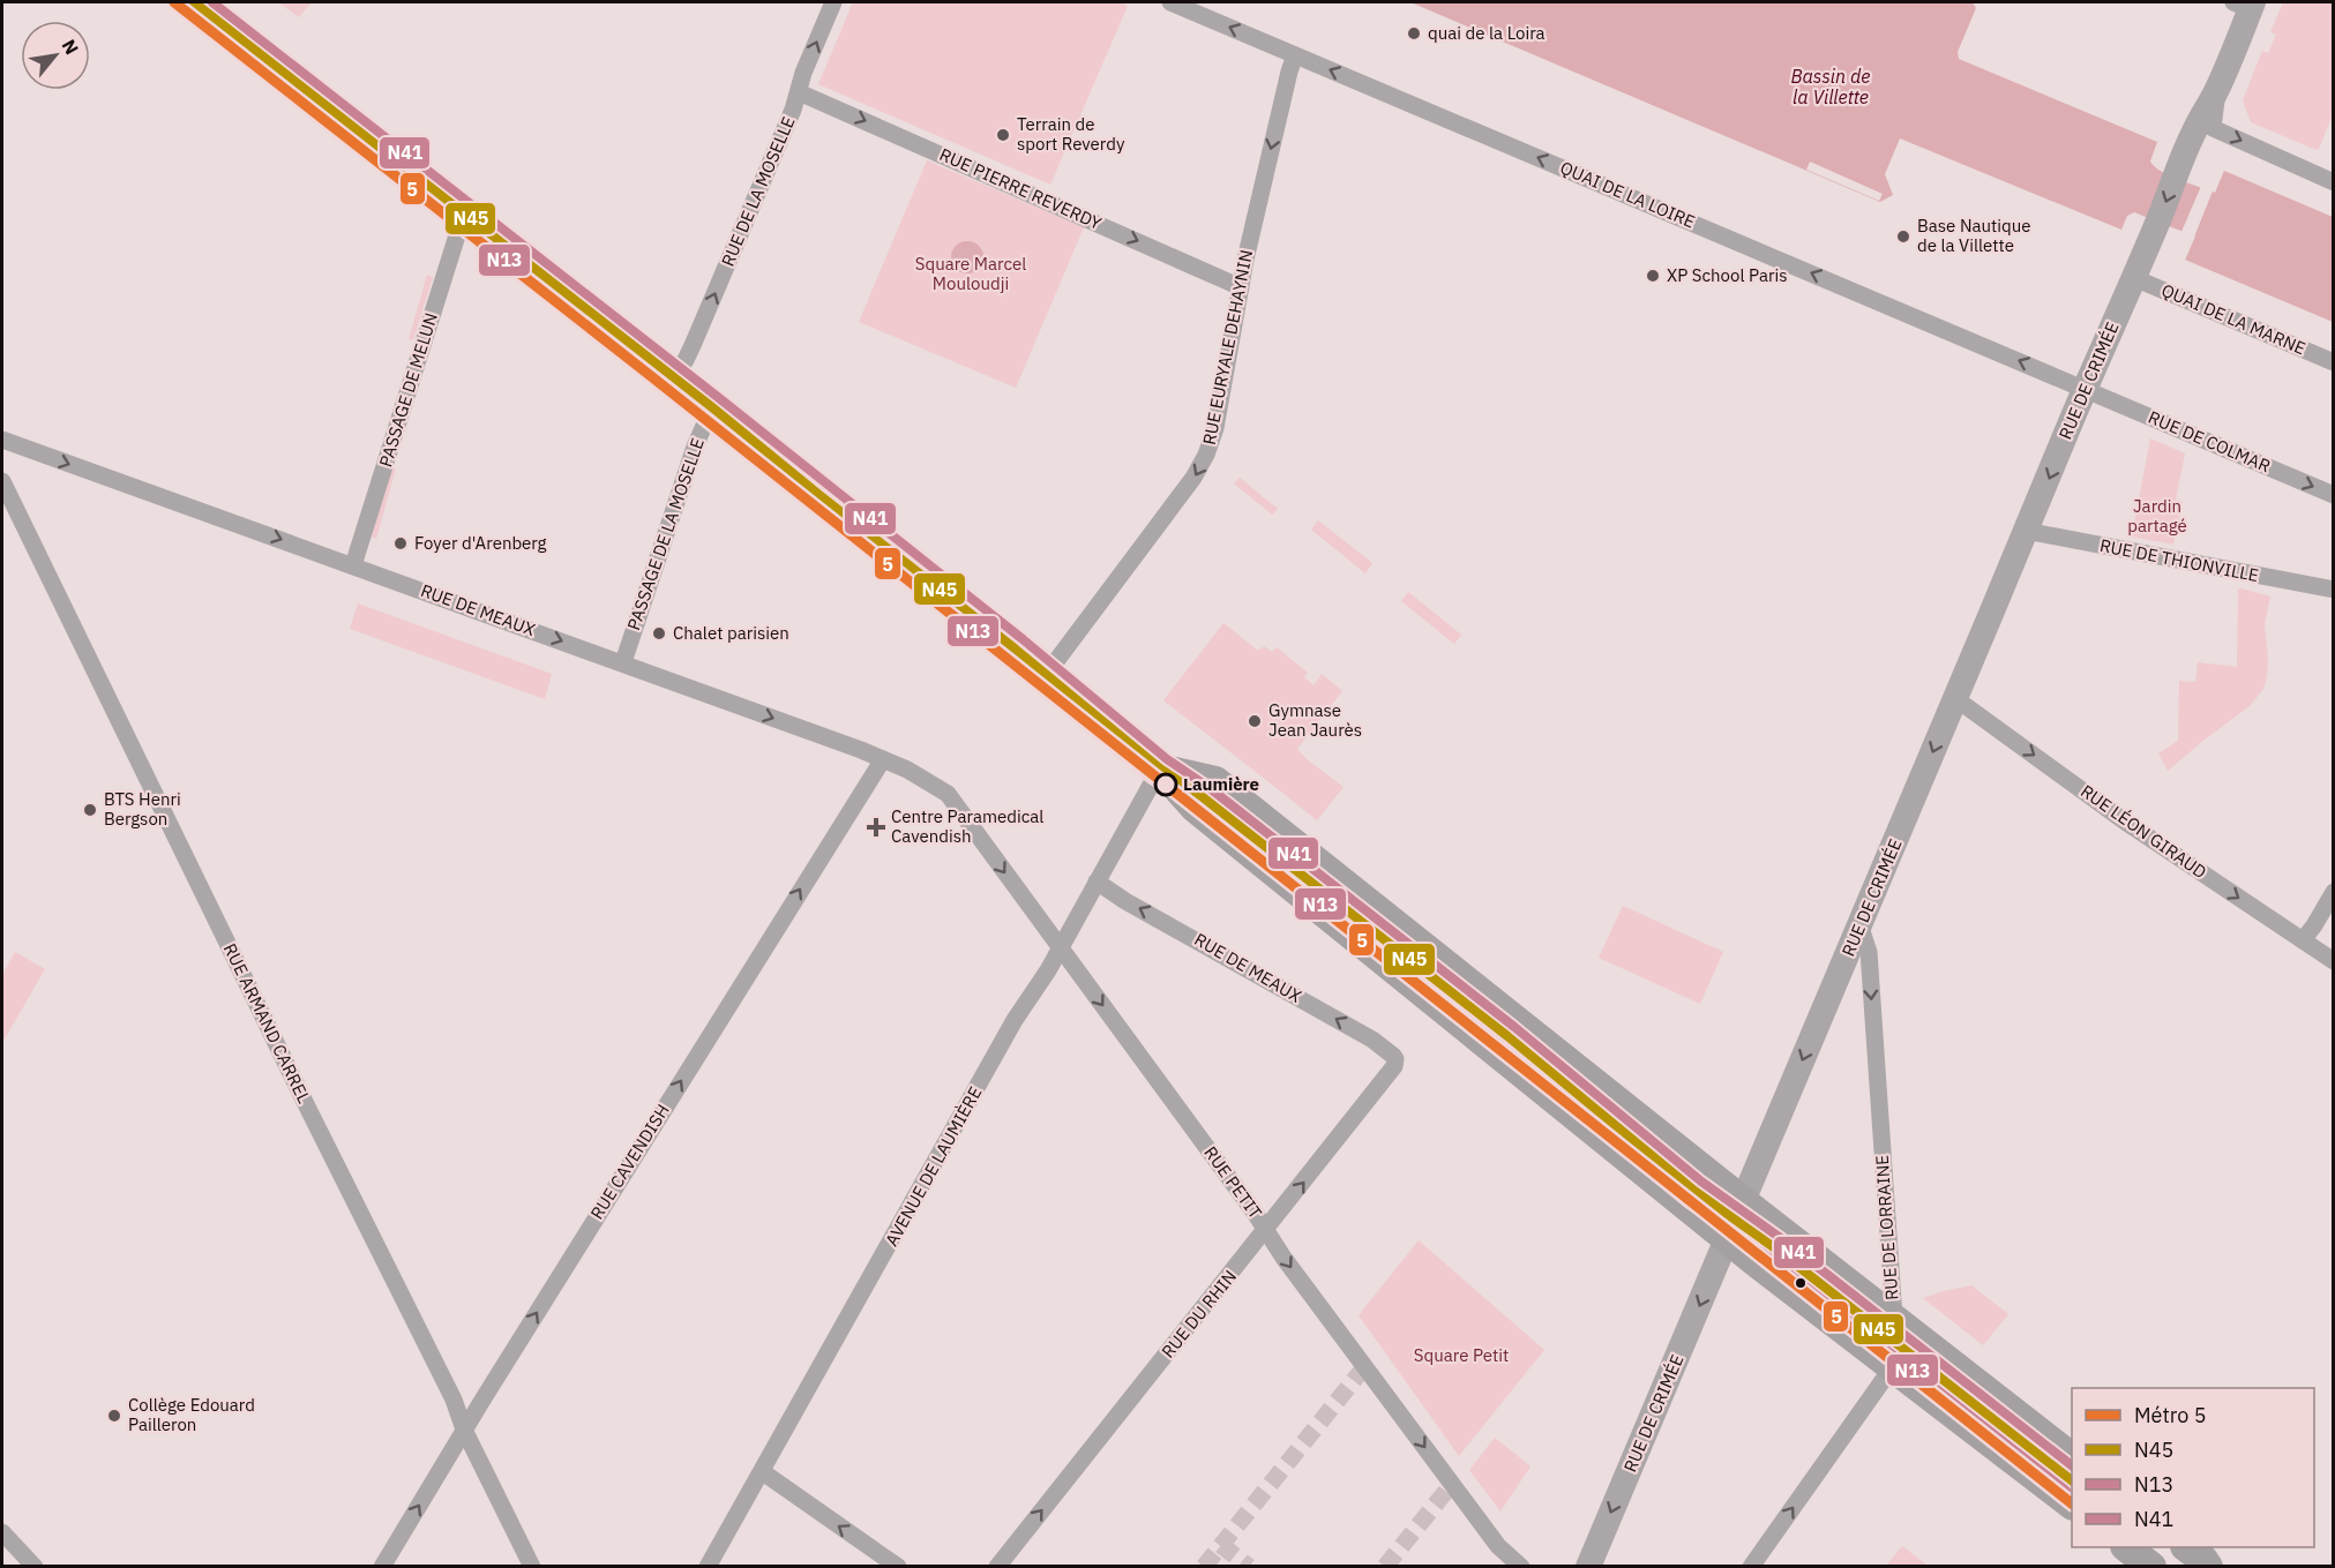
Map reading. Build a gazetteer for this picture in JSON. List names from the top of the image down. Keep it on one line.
{"streets":{"street":["RUE PIERRE REVERDY","RUE DE LA MOSELLE","QUAI DE LA LOIRE","QUAI DE LA MARNE","RUE EURYALE DEHAYNIN","RUE DE CRIMÉE","PASSAGE DE MELUN","RUE DE COLMAR","PASSAGE DE LA MOSELLE","RUE DE THIONVILLE","RUE DE MEAUX","RUE LÉON GIRAUD","RUE ARMAND CARREL","RUE CAVENDISH","AVENUE DE LAUMIÈRE","RUE PETIT","RUE DE LORRAINE","RUE DU RHIN"]},"crossings":[["RUE PIERRE REVERDY","RUE DE LA MOSELLE"],["RUE PIERRE REVERDY","RUE EURYALE DEHAYNIN"],["QUAI DE LA LOIRE","RUE EURYALE DEHAYNIN"],["QUAI DE LA LOIRE","RUE DE CRIMÉE"],["QUAI DE LA LOIRE","RUE DE COLMAR"],["QUAI DE LA MARNE","RUE DE CRIMÉE"],["RUE DE CRIMÉE","RUE DE COLMAR"],["RUE DE CRIMÉE","RUE DE THIONVILLE"],["RUE DE CRIMÉE","RUE LÉON GIRAUD"],["RUE DE CRIMÉE","RUE DE LORRAINE"],["PASSAGE DE MELUN","RUE DE MEAUX"],["PASSAGE DE LA MOSELLE","RUE DE MEAUX"],["RUE DE MEAUX","RUE CAVENDISH"],["RUE DE MEAUX","AVENUE DE LAUMIÈRE"],["RUE DE MEAUX","RUE PETIT"],["RUE DE MEAUX","RUE DU RHIN"],["RUE ARMAND CARREL","RUE CAVENDISH"],["AVENUE DE LAUMIÈRE","RUE PETIT"],["RUE PETIT","RUE DU RHIN"]],"one_way":["RUE PIERRE REVERDY","RUE DE LA MOSELLE","QUAI DE LA LOIRE","RUE EURYALE DEHAYNIN","RUE DE CRIMÉE","RUE DE COLMAR","RUE LÉON GIRAUD","RUE CAVENDISH","RUE PETIT","RUE DE LORRAINE","RUE DU RHIN"],"water":["Bassin de la Villette"],"parks":["Square Marcel Mouloudji","Jardin partagé","Square Petit"],"places":{"other":["quai de la Loira","Terrain de sport Reverdy","Base Nautique de la Villette","XP School Paris","Foyer d'Arenberg","Chalet parisien","Gymnase Jean Jaurès","Laumière","BTS Henri Bergson","Collège Edouard Pailleron"],"health":["Centre Paramedical Cavendish"]},"lines":["metro line 5","transit line N45","transit line N41","transit line N13"],"legend":["Métro 5","N45","N13","N41"],"north":"top right"}
